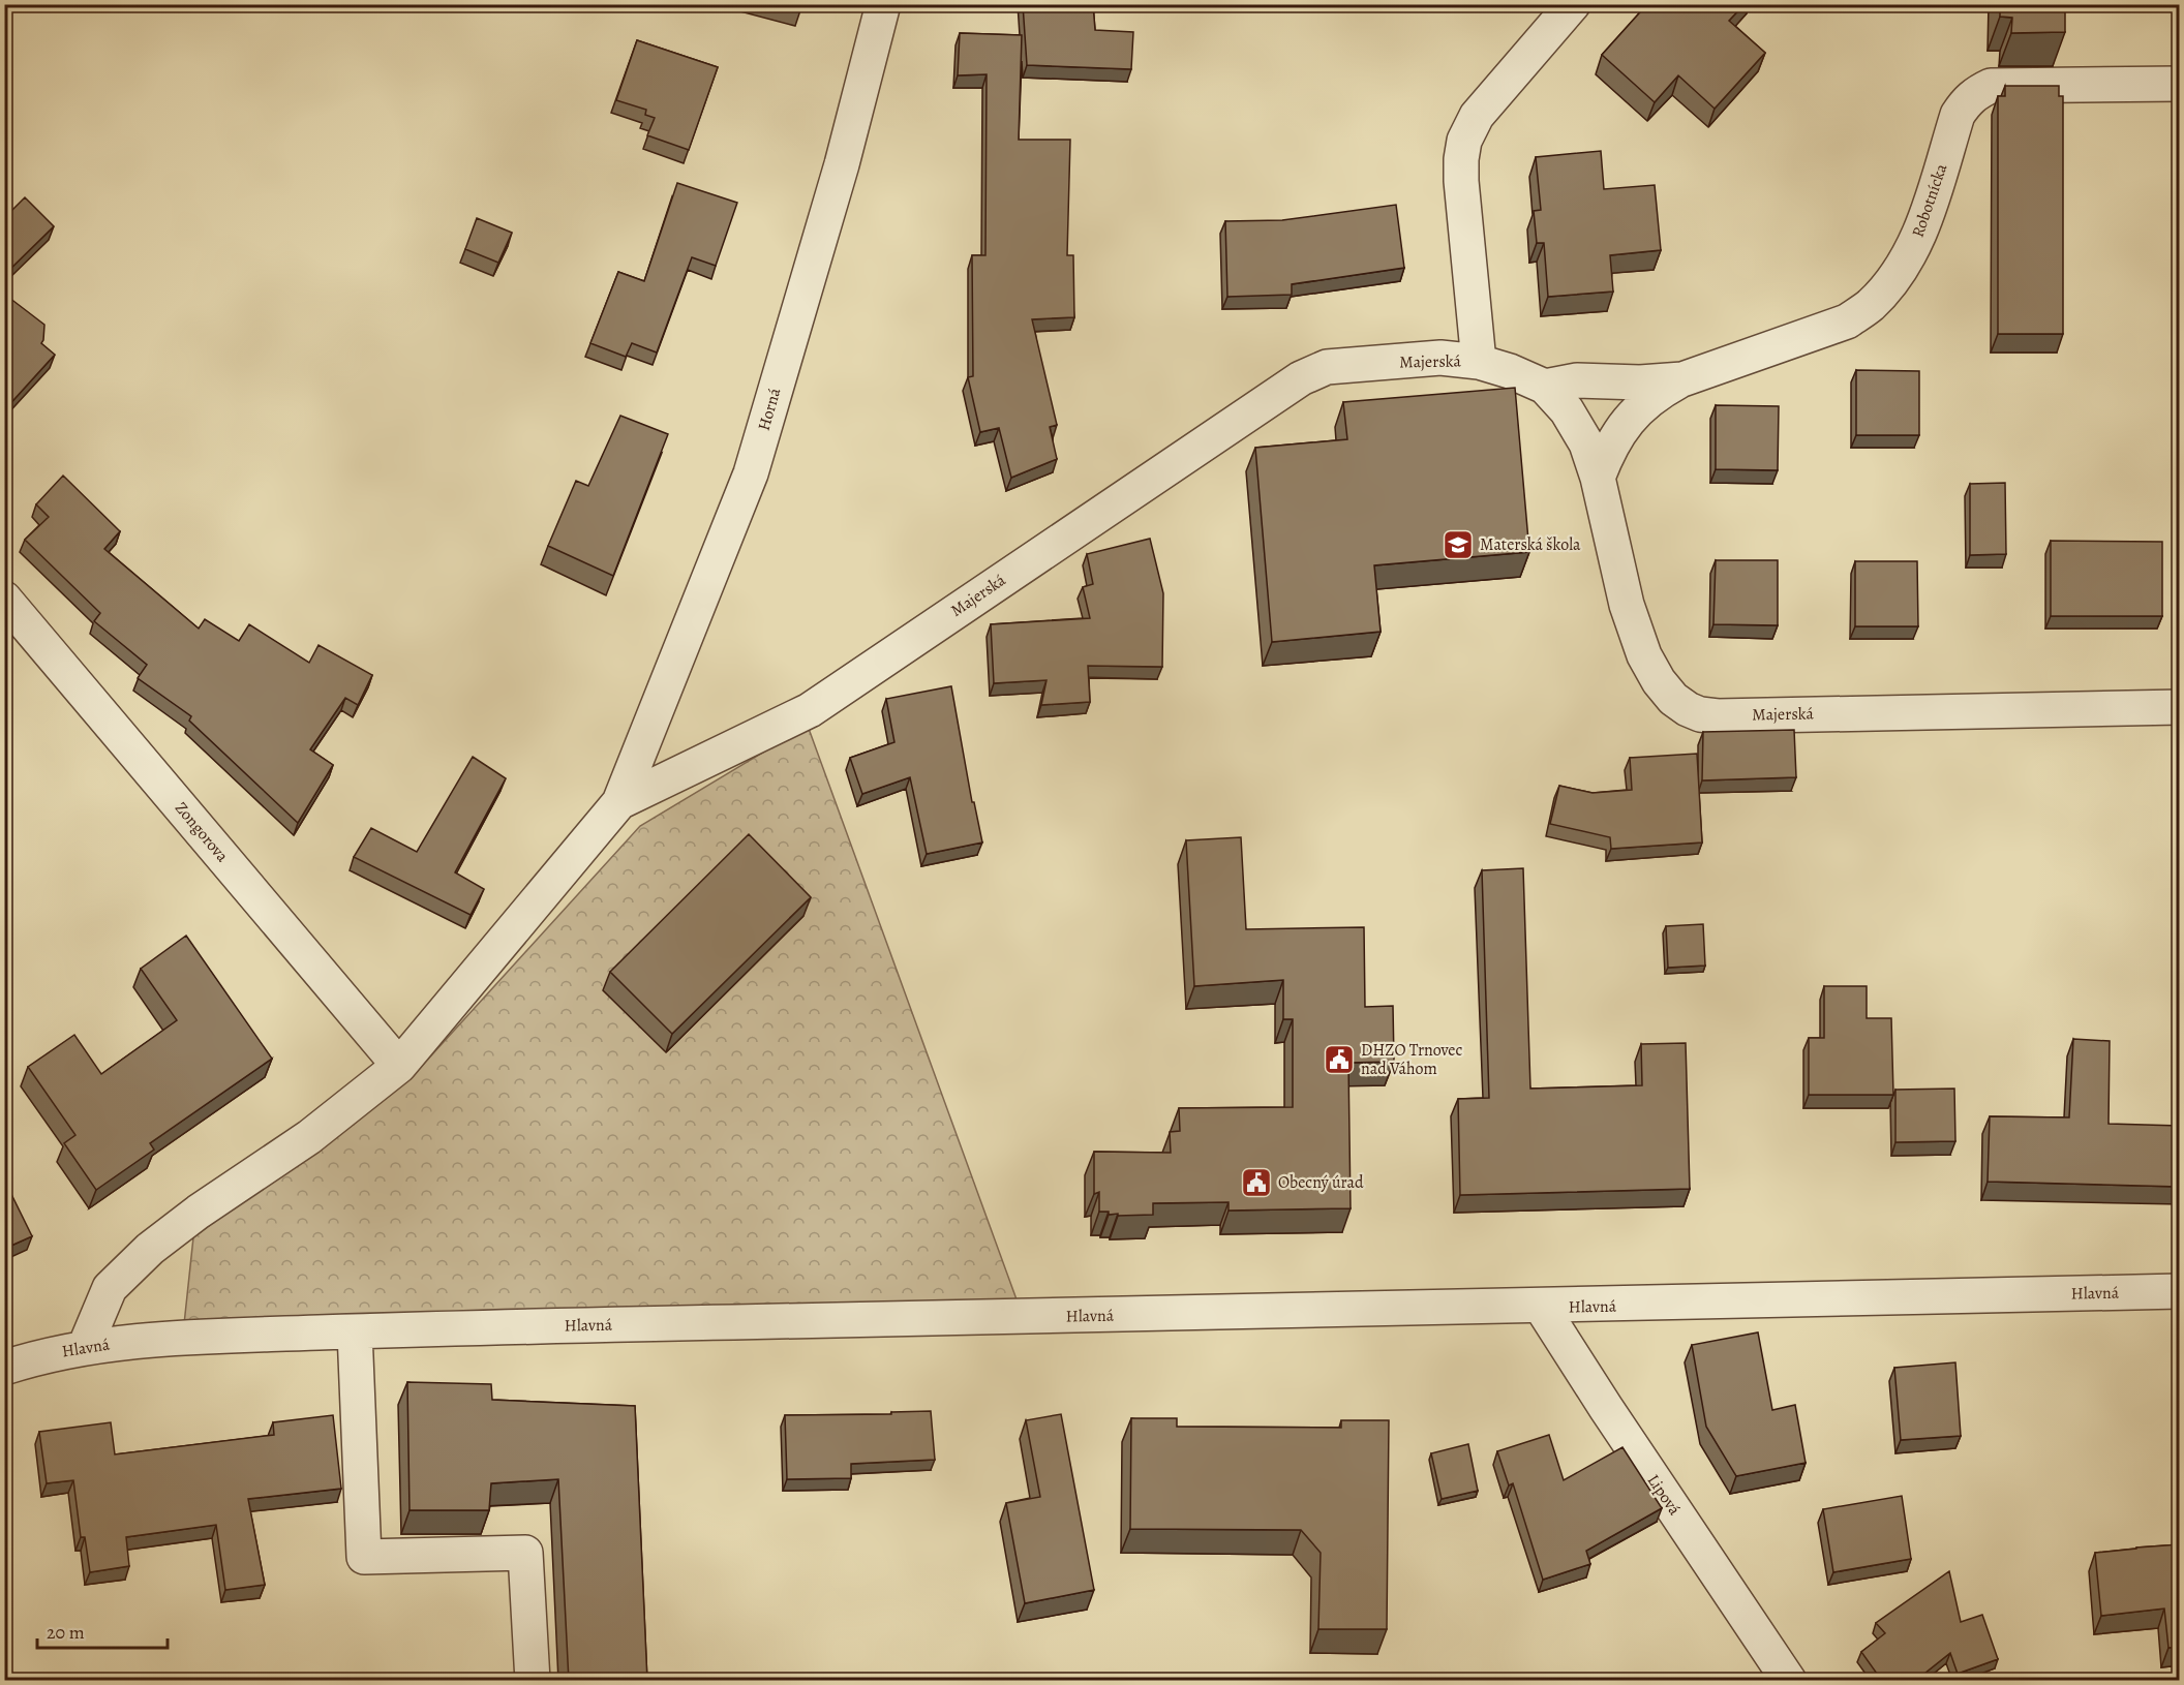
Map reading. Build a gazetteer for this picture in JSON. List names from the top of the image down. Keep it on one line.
{"streets":{"street":["Robotnícka","Majerská","Horná","Zongorova","Hlavná","Lipová"]},"crossings":[["Robotnícka","Majerská"],["Majerská","Horná"],["Hlavná","Lipová"]],"places":{"school or university":["Materská škola"],"public building":["DHZO Trnovec nad Váhom","Obecný úrad"]},"scale_bar":"20 m"}
